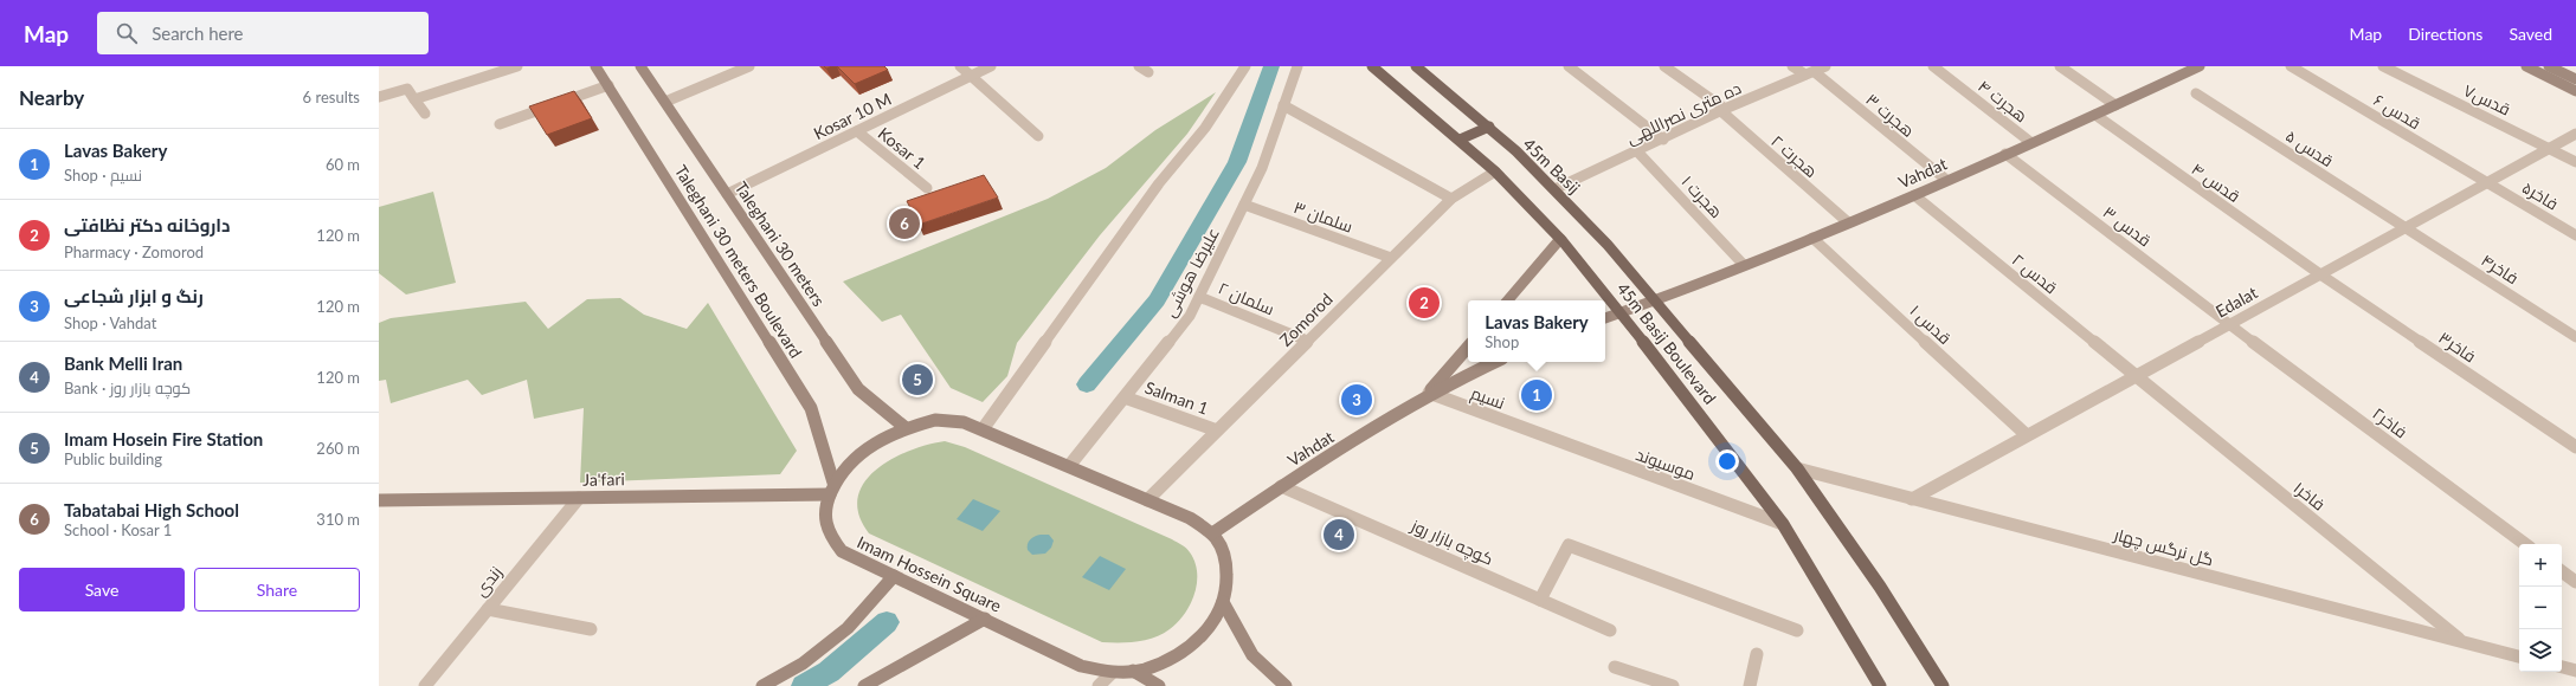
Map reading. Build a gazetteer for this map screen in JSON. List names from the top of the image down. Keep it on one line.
{"streets":{"main road":["45m Basij","Vahdat","Taleghani 30 meters","Taleghani 30 meters Boulevard","45m Basij Boulevard","Ja'fari","Imam Hossein Square"],"street":["قدس۷","هجرت ۴","قدس ۶","ده متری نصراللهی","هجرت ۳","Kosar 10 M","Kosar 1","قدس ۵","هجرت ۲","قدس ۴","فاخر۵","هجرت ۱","سلمان ۳","قدس ۳","فاخر۴","علیرضا هوشی","قدس ۲","سلمان ۲","Edalat","Zomorod","قدس ۱","فاخر۳","Salman 1","نسیم","فاخر۲","موسیوند","فاخر۱","کوچه بازار روز","گل نرگس چهار","زندی"]},"crossings":[["قدس۷","Edalat"],["هجرت ۴","Vahdat"],["قدس ۶","فاخر۵"],["قدس ۶","Edalat"],["ده متری نصراللهی","هجرت ۳"],["ده متری نصراللهی","هجرت ۲"],["ده متری نصراللهی","45m Basij"],["ده متری نصراللهی","هجرت ۱"],["هجرت ۳","Vahdat"],["Kosar 10 M","Kosar 1"],["Kosar 10 M","Taleghani 30 meters"],["قدس ۵","فاخر۴"],["قدس ۵","Edalat"],["هجرت ۲","Vahdat"],["45m Basij","Vahdat"],["45m Basij","45m Basij Boulevard"],["Vahdat","قدس ۴"],["Vahdat","هجرت ۱"],["Vahdat","قدس ۳"],["Vahdat","قدس ۲"],["Vahdat","قدس ۱"],["Vahdat","45m Basij Boulevard"],["Vahdat","نسیم"],["Vahdat","کوچه بازار روز"],["Vahdat","Imam Hossein Square"],["قدس ۴","Edalat"],["قدس ۴","فاخر۳"],["فاخر۵","Edalat"],["سلمان ۳","علیرضا هوشی"],["سلمان ۳","Zomorod"],["قدس ۳","Edalat"],["قدس ۳","فاخر۲"],["Taleghani 30 meters","Imam Hossein Square"],["Taleghani 30 meters Boulevard","Ja'fari"],["Taleghani 30 meters Boulevard","Imam Hossein Square"],["فاخر۴","Edalat"],["علیرضا هوشی","سلمان ۲"],["علیرضا هوشی","Salman 1"],["علیرضا هوشی","Imam Hossein Square"],["قدس ۲","Edalat"],["قدس ۲","فاخر۱"],["سلمان ۲","Zomorod"],["Edalat","قدس ۱"],["Edalat","فاخر۳"],["Edalat","فاخر۲"],["Edalat","فاخر۱"],["Edalat","گل نرگس چهار"],["Zomorod","45m Basij Boulevard"],["Zomorod","Salman 1"],["Zomorod","Imam Hossein Square"],["45m Basij Boulevard","موسیوند"],["45m Basij Boulevard","گل نرگس چهار"],["نسیم","موسیوند"],["Ja'fari","Imam Hossein Square"],["Ja'fari","زندی"],["فاخر۱","گل نرگس چهار"]],"page":{"header":"Map","search":"Search here","nav":["Map","Directions","Saved"],"heading":["Nearby","6 results"],"list":[{"mark":"1","name":"Lavas Bakery","note":"Shop · نسیم","value":"60 m"},{"mark":"2","name":"داروخانه دکتر نظافتی","note":"Pharmacy · Zomorod","value":"120 m"},{"mark":"3","name":"رنگ و ابزار شجاعی","note":"Shop · Vahdat","value":"120 m"},{"mark":"4","name":"Bank Melli Iran","note":"Bank · کوچه بازار روز","value":"120 m"},{"mark":"5","name":"Imam Hosein Fire Station","note":"Public building","value":"260 m"},{"mark":"6","name":"Tabatabai High School","note":"School · Kosar 1","value":"310 m"}],"pins":["6","2","5","1","3","4"],"popup":["Lavas Bakery","Shop"],"map_buttons":["+","−"],"buttons":["Save","Share"]}}
